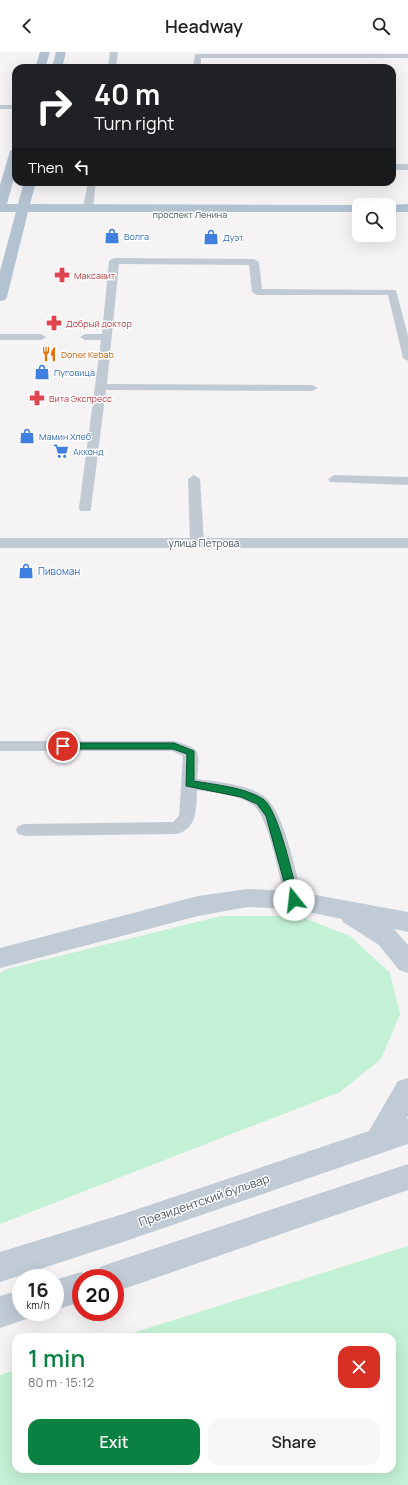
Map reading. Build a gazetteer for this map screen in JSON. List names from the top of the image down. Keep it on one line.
{"streets":{"main road":["проспект Ленина","Президентский бульвар"],"street":["улица Петрова"]},"places":{"shop":["Волга","Дуэт","Пуговица","Мамин Хлеб","Пивоман"],"pharmacy":["Максавит","Добрый доктор","Вита Экспресс"],"restaurant":["Doner Kebab"],"supermarket":["Акконд"]},"page":{"header":"Headway","turn":["40 m","Turn right"],"then":"Then","speed":"16 km/h","limit":"20","heading":["1 min","80 m · 15:12"],"buttons":["Exit","Share"]}}
